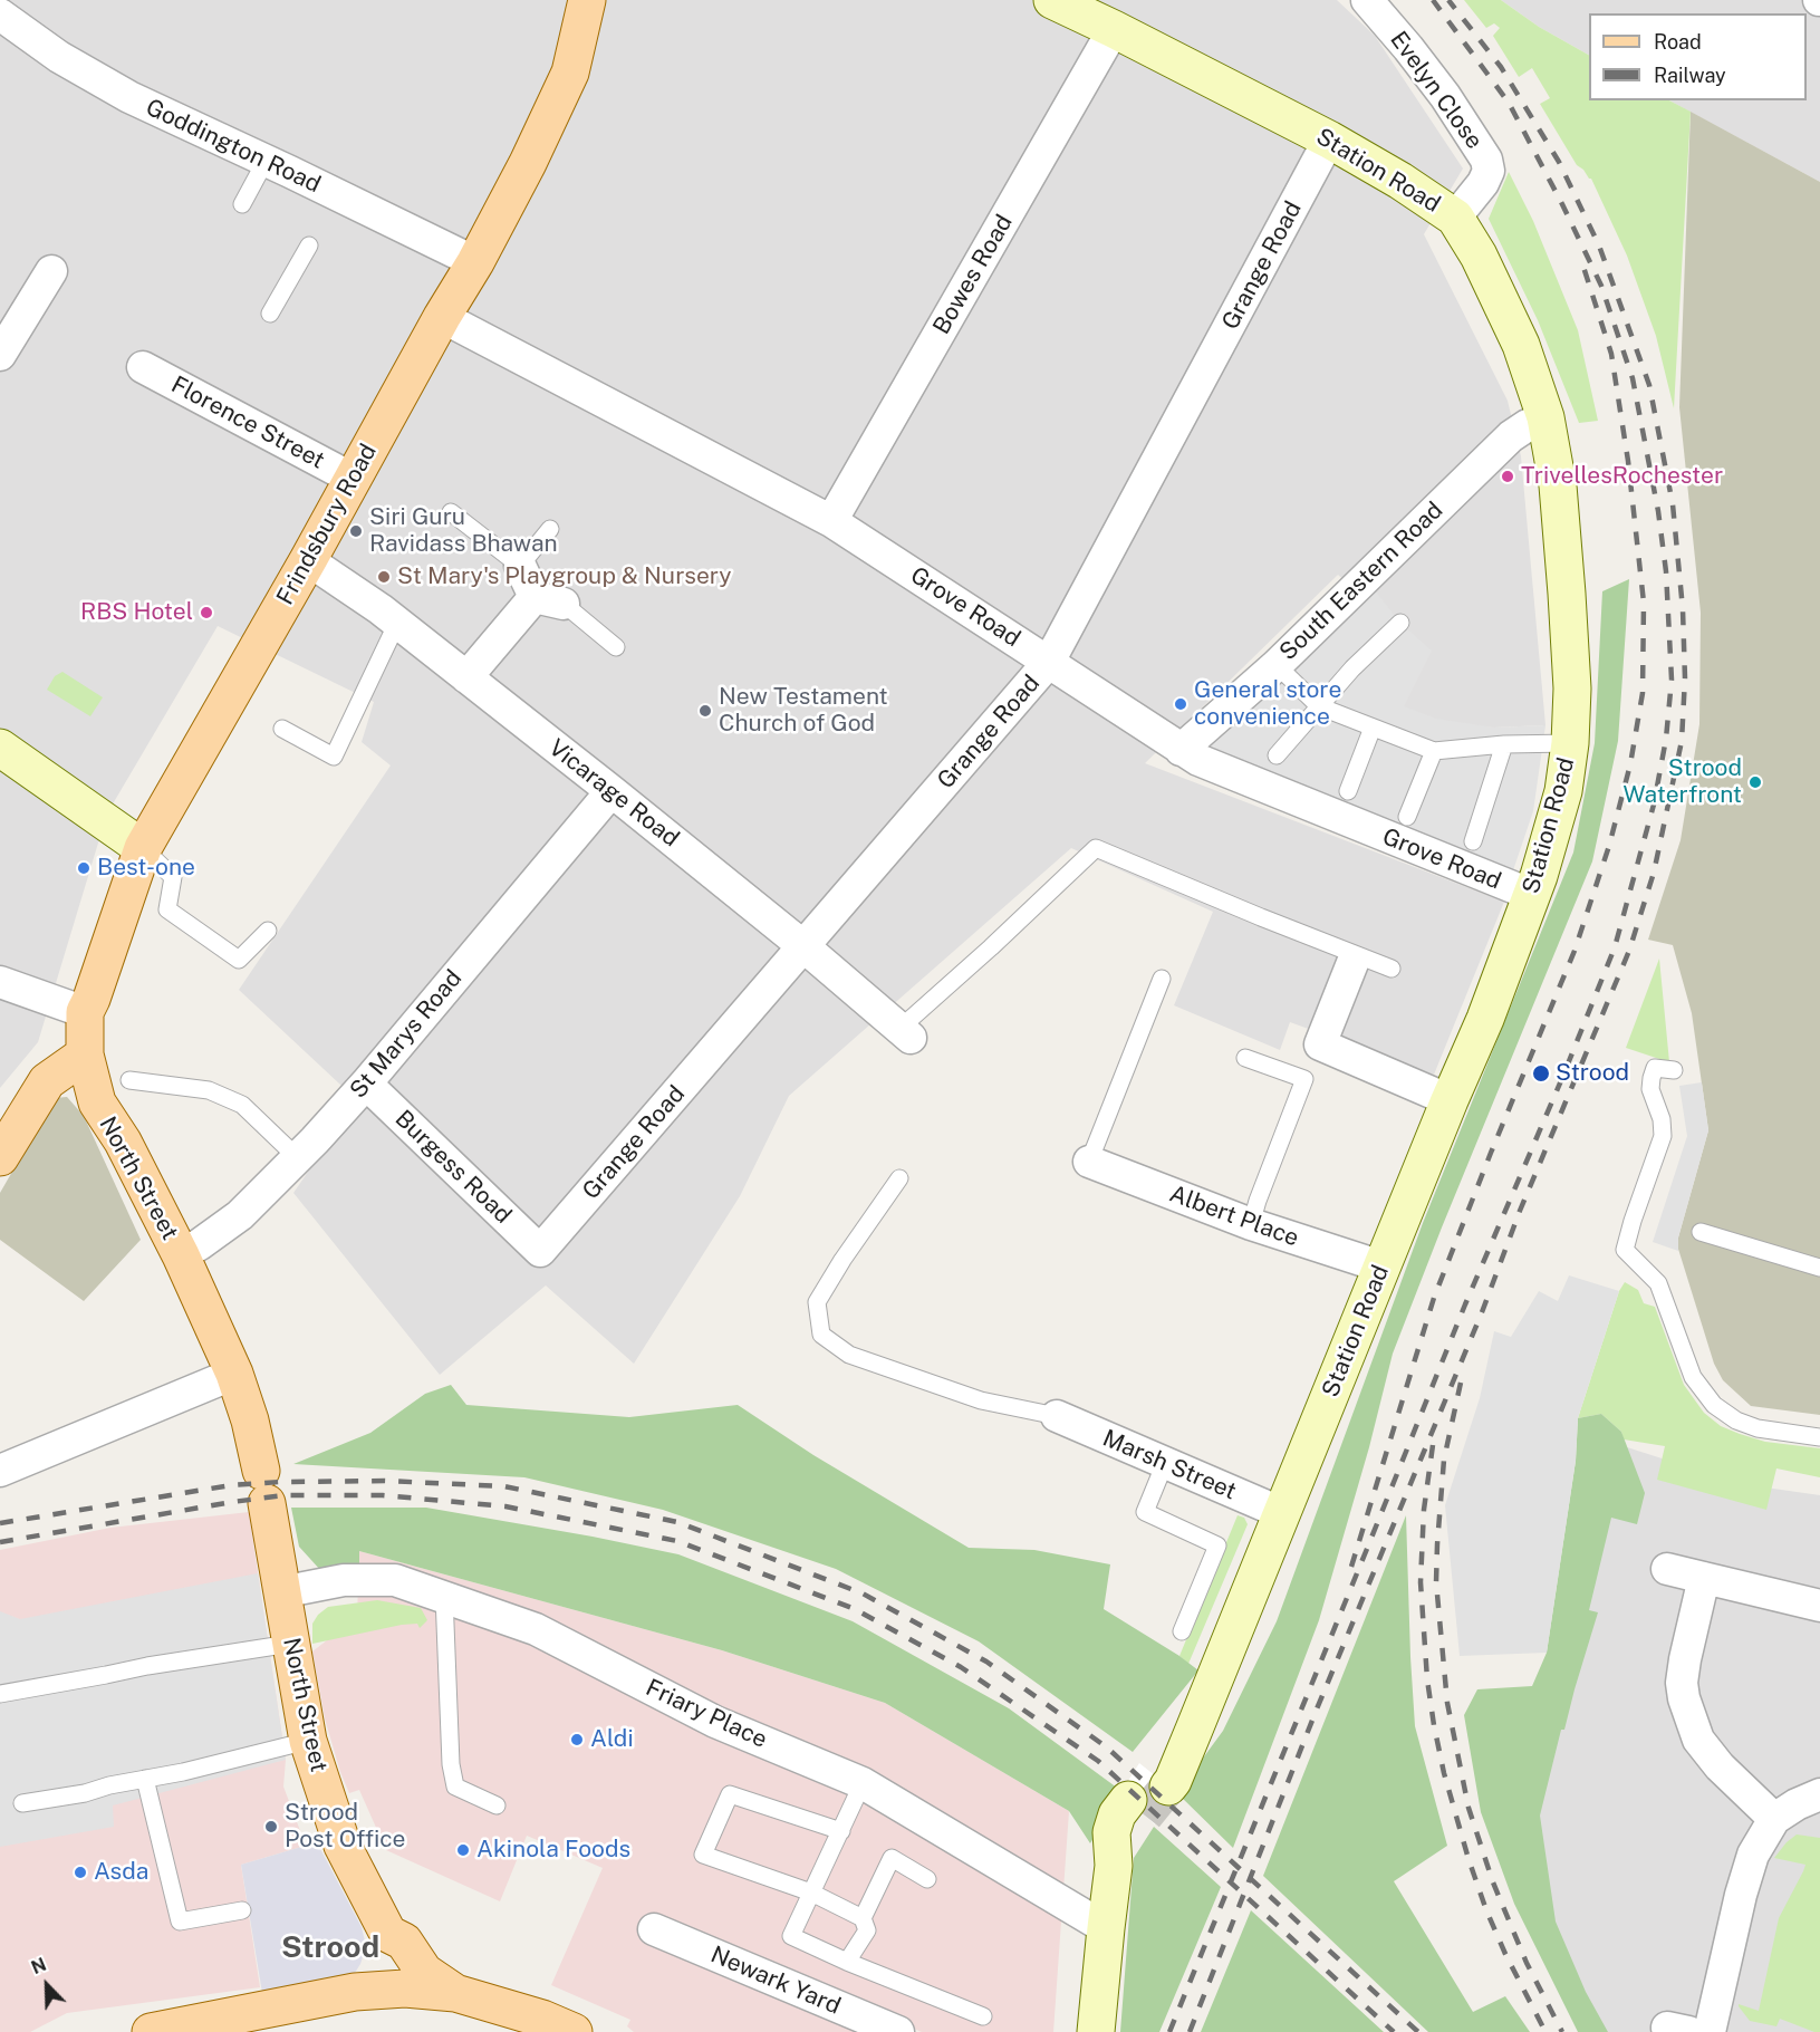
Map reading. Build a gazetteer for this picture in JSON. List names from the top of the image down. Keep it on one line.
{"streets":{"main road":["Station Road","Frindsbury Road","North Street"],"street":["Evelyn Close","Goddington Road","Grange Road","Bowes Road","Florence Street","South Eastern Road","Grove Road","Vicarage Road","St Marys Road","Burgess Road","Albert Place","Marsh Street","Friary Place","Newark Yard"]},"crossings":[["Evelyn Close","Station Road"],["Goddington Road","Frindsbury Road"],["Station Road","Grange Road"],["Station Road","Bowes Road"],["Station Road","South Eastern Road"],["Station Road","Grove Road"],["Station Road","Albert Place"],["Station Road","Marsh Street"],["Grange Road","Grove Road"],["Grange Road","Vicarage Road"],["Grange Road","Burgess Road"],["Bowes Road","Grove Road"],["Florence Street","Frindsbury Road"],["Frindsbury Road","Grove Road"],["Frindsbury Road","Vicarage Road"],["Frindsbury Road","North Street"],["South Eastern Road","Grove Road"],["Vicarage Road","St Marys Road"],["St Marys Road","Burgess Road"],["St Marys Road","North Street"],["North Street","Friary Place"]],"districts":["Strood"],"places":["TrivellesRochester","Siri Guru Ravidass Bhawan","St Mary's Playgroup & Nursery","RBS Hotel","General store convenience","New Testament Church of God","Strood Waterfront","Best-one","Strood","Aldi","Strood Post Office","Akinola Foods","Asda"],"legend":["Road","Railway"],"north":"top left"}
